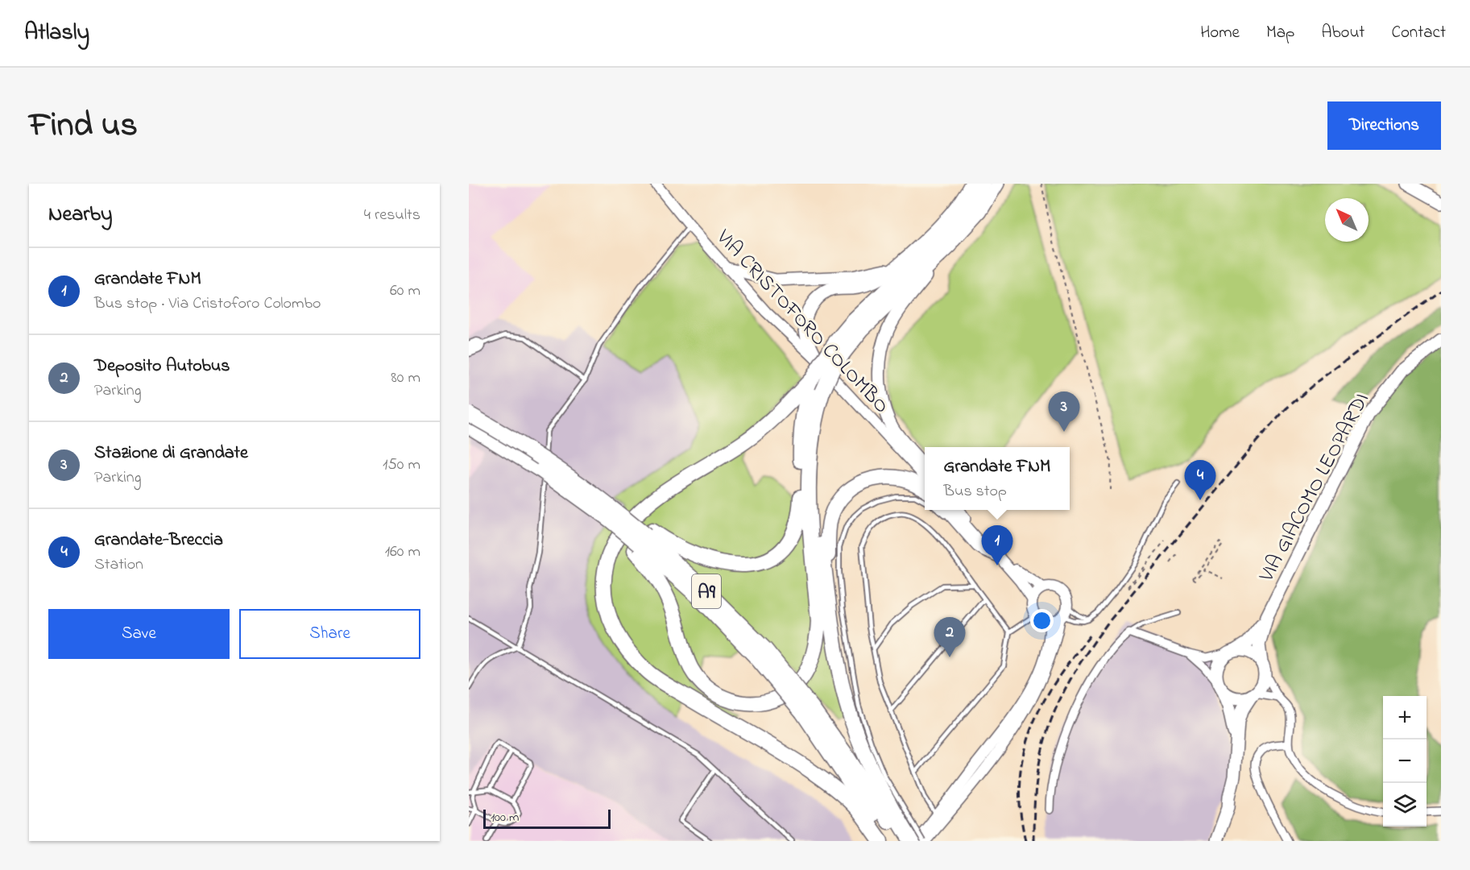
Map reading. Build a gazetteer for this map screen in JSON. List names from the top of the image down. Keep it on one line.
{"streets":{"highway":["A9"],"main road":["VIA GIACOMO LEOPARDI"],"street":["VIA CRISTOFORO COLOMBO"]},"scale_bar":"100 m","north":"top left","page":{"header":"Atlasly","nav":["Home","Map","About","Contact"],"title":"Find us","buttons":["Directions",["Save","Share"]],"heading":["Nearby","4 results"],"list":[{"mark":"1","name":"Grandate FNM","note":"Bus stop · Via Cristoforo Colombo","value":"60 m"},{"mark":"2","name":"Deposito Autobus","note":"Parking","value":"80 m"},{"mark":"3","name":"Stazione di Grandate","note":"Parking","value":"150 m"},{"mark":"4","name":"Grandate-Breccia","note":"Station","value":"160 m"}],"pins":["3","4","1","2"],"popup":["Grandate FNM","Bus stop"],"map_buttons":["+","−"],"scale":"100 m"}}
